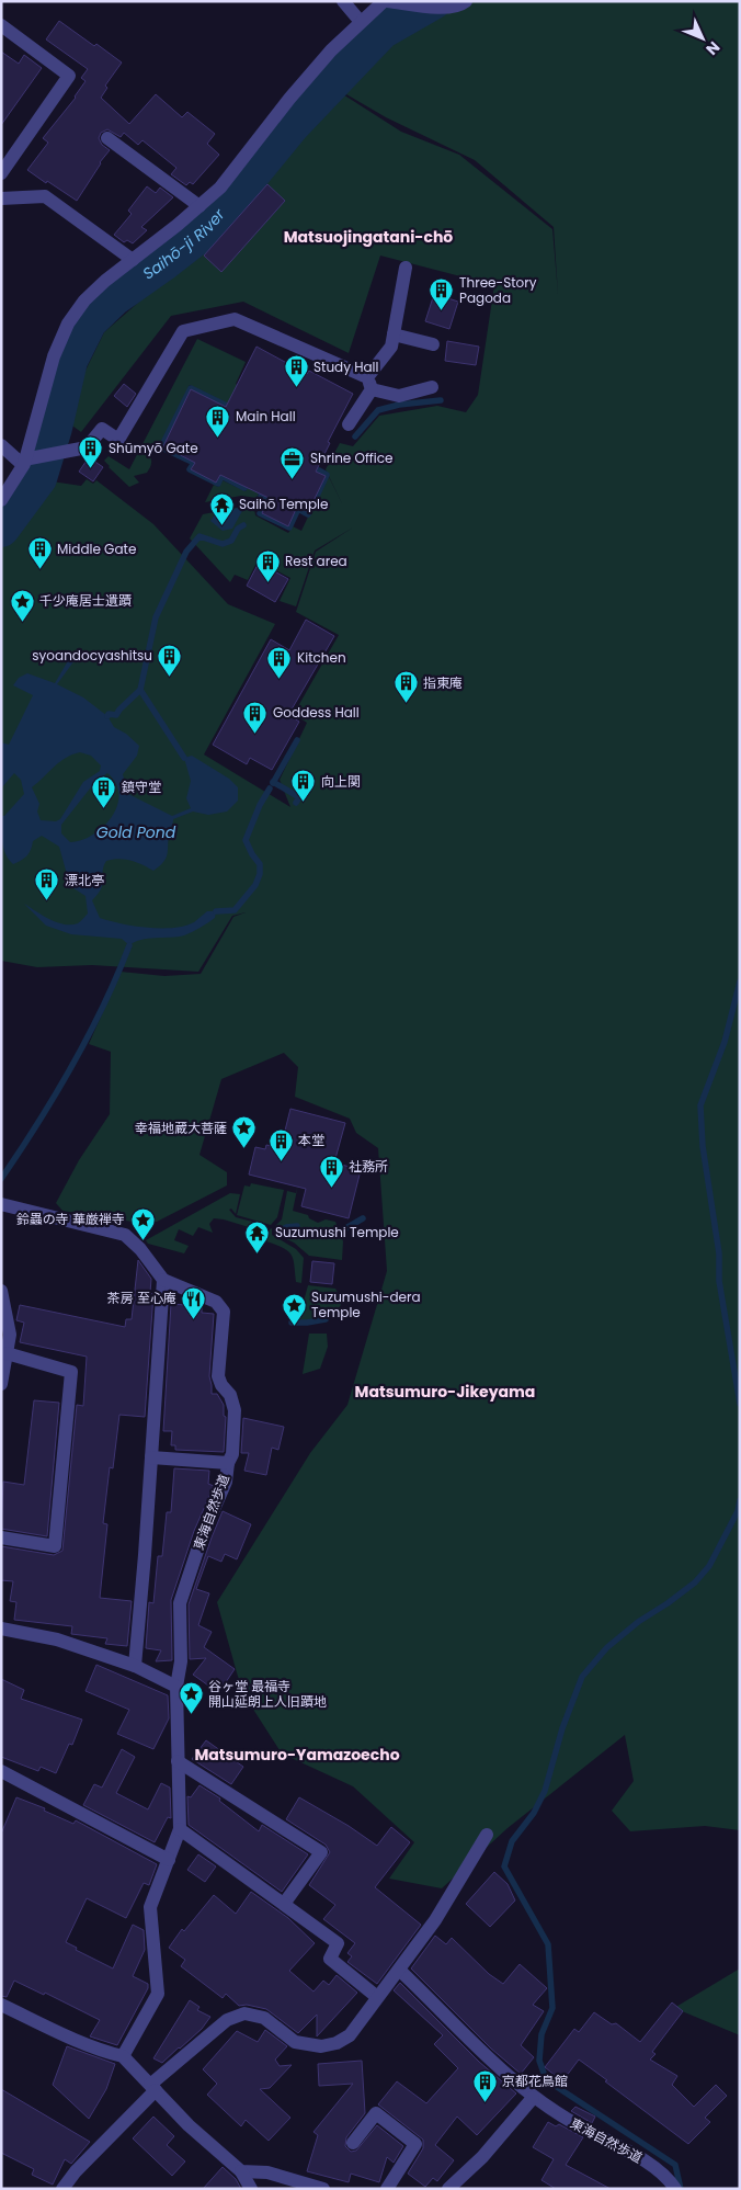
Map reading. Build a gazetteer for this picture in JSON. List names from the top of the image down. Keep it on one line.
{"streets":{"street":["東海自然歩道"]},"districts":["Matsuojingatani-chō","Matsumuro-Jikeyama","Matsumuro-Yamazoecho"],"water":["Saihō-ji River","Gold Pond"],"places":{"building":["Three-Story Pagoda","Study Hall","Main Hall","Shūmyō Gate","Middle Gate","Rest area","syoandocyashitsu","Kitchen","指東庵","Goddess Hall","向上関","鎮守堂","漂北亭","本堂","社務所","京都花鳥館"],"office":["Shrine Office"],"temple":["Saihō Temple","Suzumushi Temple"],"place":["千少庵居士遺蹟","幸福地蔵大菩薩","鈴蟲の寺 華厳禅寺","Suzumushi-dera Temple","谷ヶ堂 最福寺 開山延朗上人旧蹟地"],"restaurant":["茶房 至心庵"]},"north":"bottom right"}
